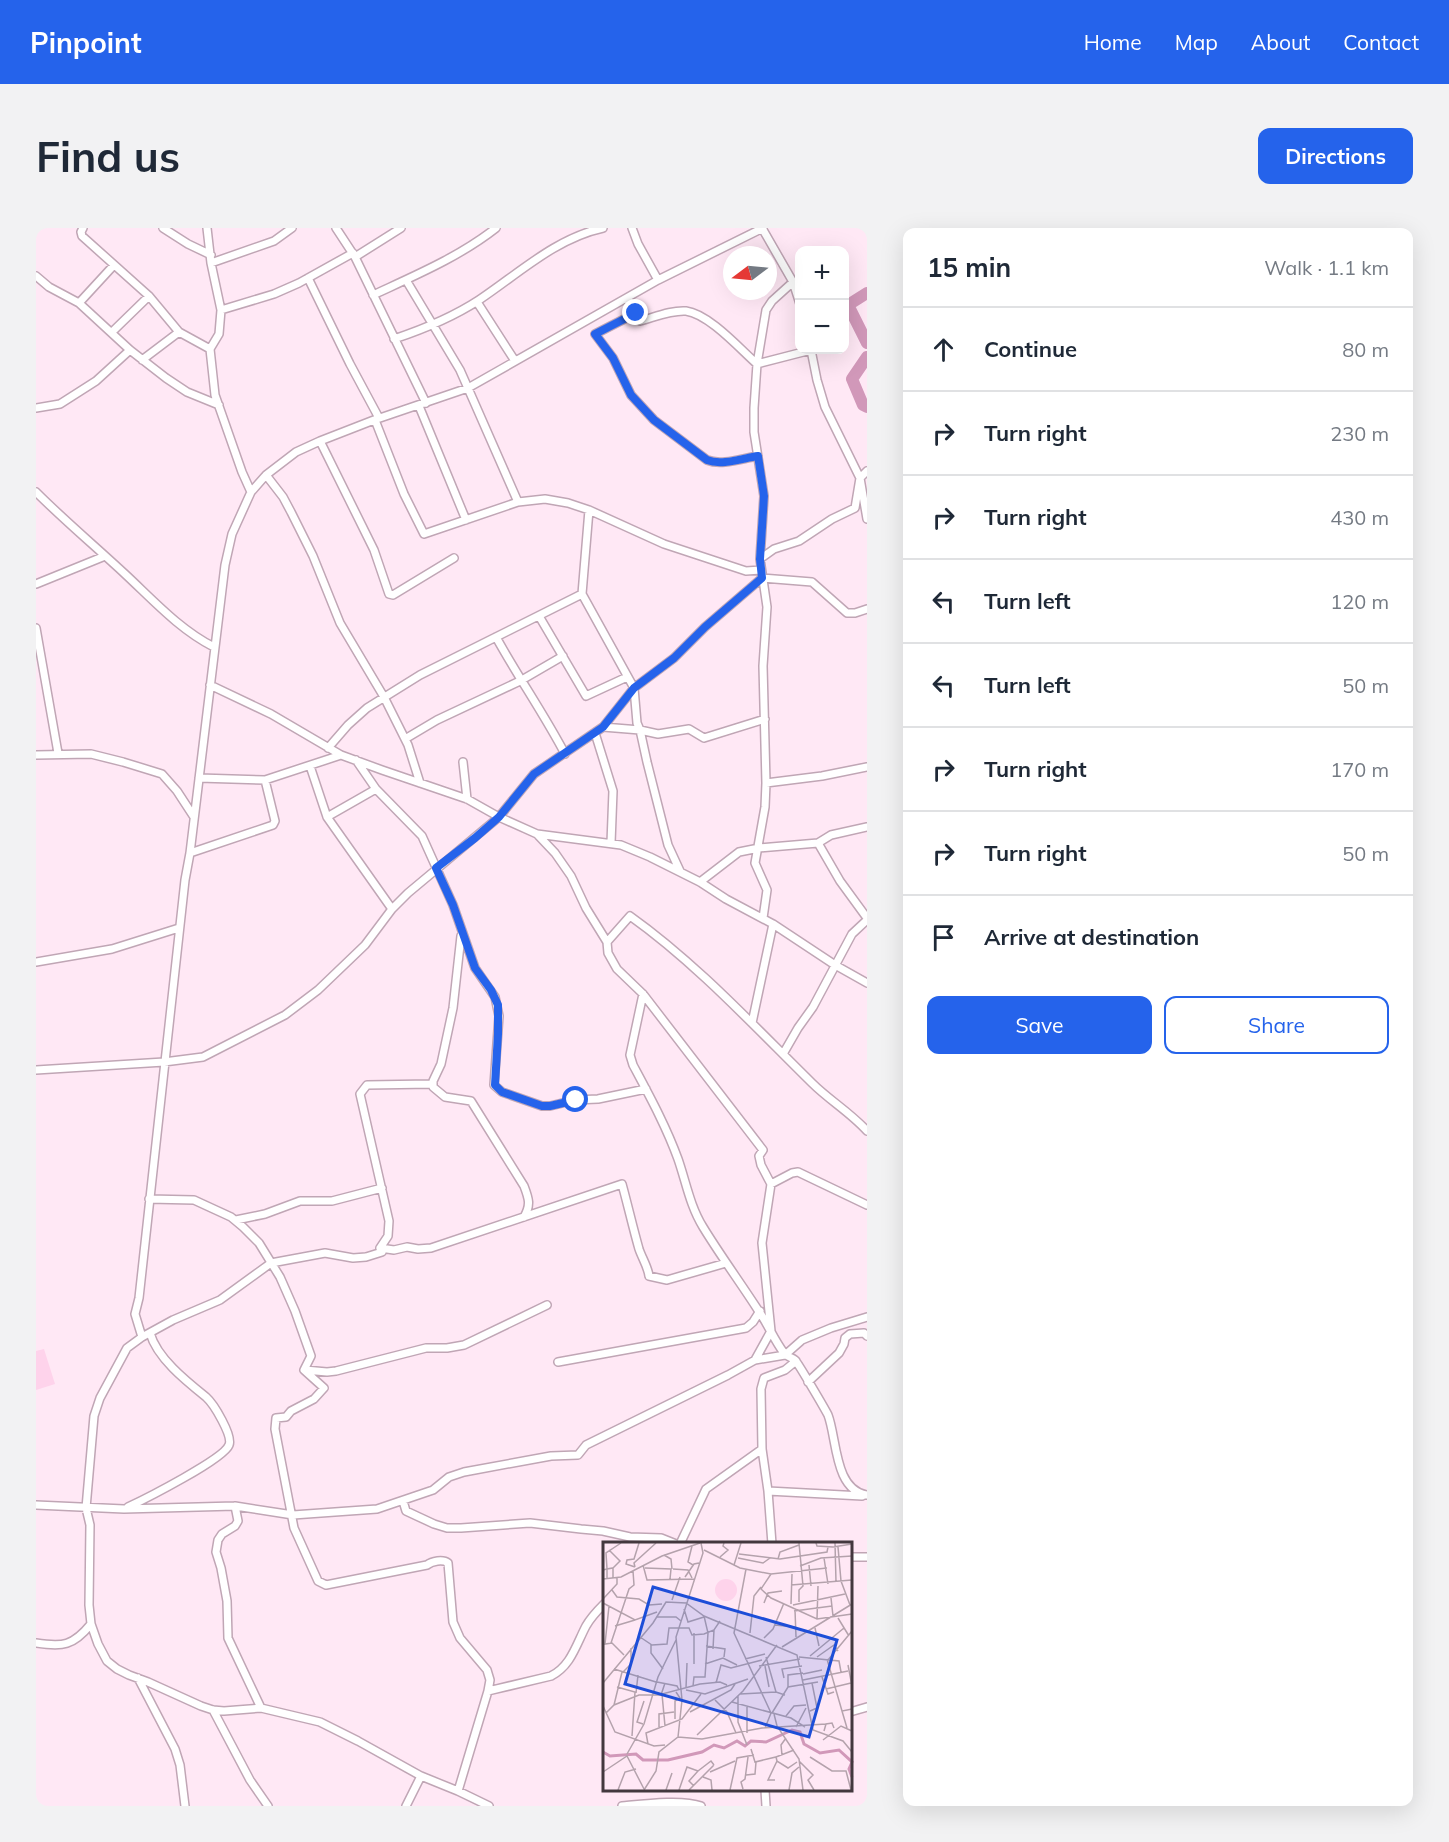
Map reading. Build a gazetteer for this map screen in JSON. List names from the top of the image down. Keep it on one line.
{"north":"left","page":{"header":"Pinpoint","nav":["Home","Map","About","Contact"],"buttons":["Directions",["Save","Share"]],"title":"Find us","heading":["15 min","Walk · 1.1 km"],"map_buttons":["+","−"],"list":[["Continue","80 m"],["Turn right","230 m"],["Turn right","430 m"],["Turn left","120 m"],["Turn left","50 m"],["Turn right","170 m"],["Turn right","50 m"],"Arrive at destination"]}}
